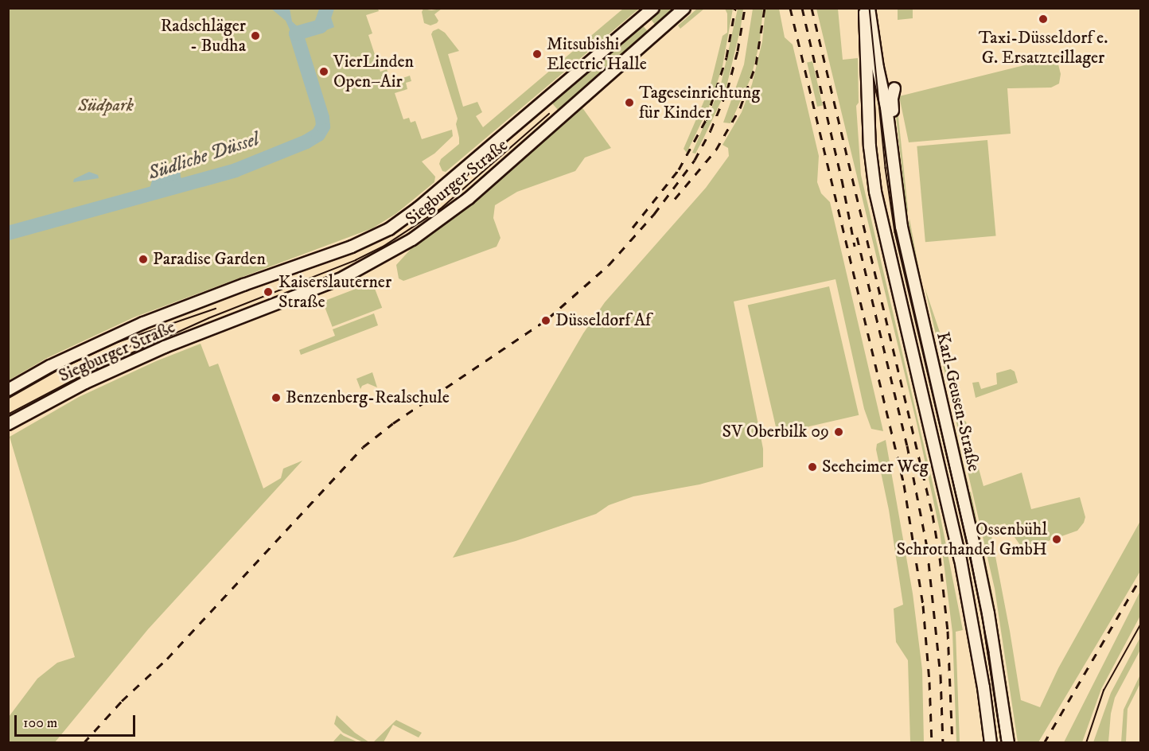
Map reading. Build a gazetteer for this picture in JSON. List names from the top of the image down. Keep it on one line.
{"streets":{"main road":["Siegburger Straße","Karl-Geusen-Straße"]},"water":["Südliche Düssel"],"parks":["Südpark"],"places":["Taxi-Düsseldorf e. G. Ersatzteillager","Radschläger - Budha","Mitsubishi Electric Halle","VierLinden Open–Air","Tageseinrichtung für Kinder","Paradise Garden","Kaiserslauterner Straße","Düsseldorf Af","Benzenberg-Realschule","SV Oberbilk 09","Seeheimer Weg","Ossenbühl Schrotthandel GmbH"],"scale_bar":"100 m"}
